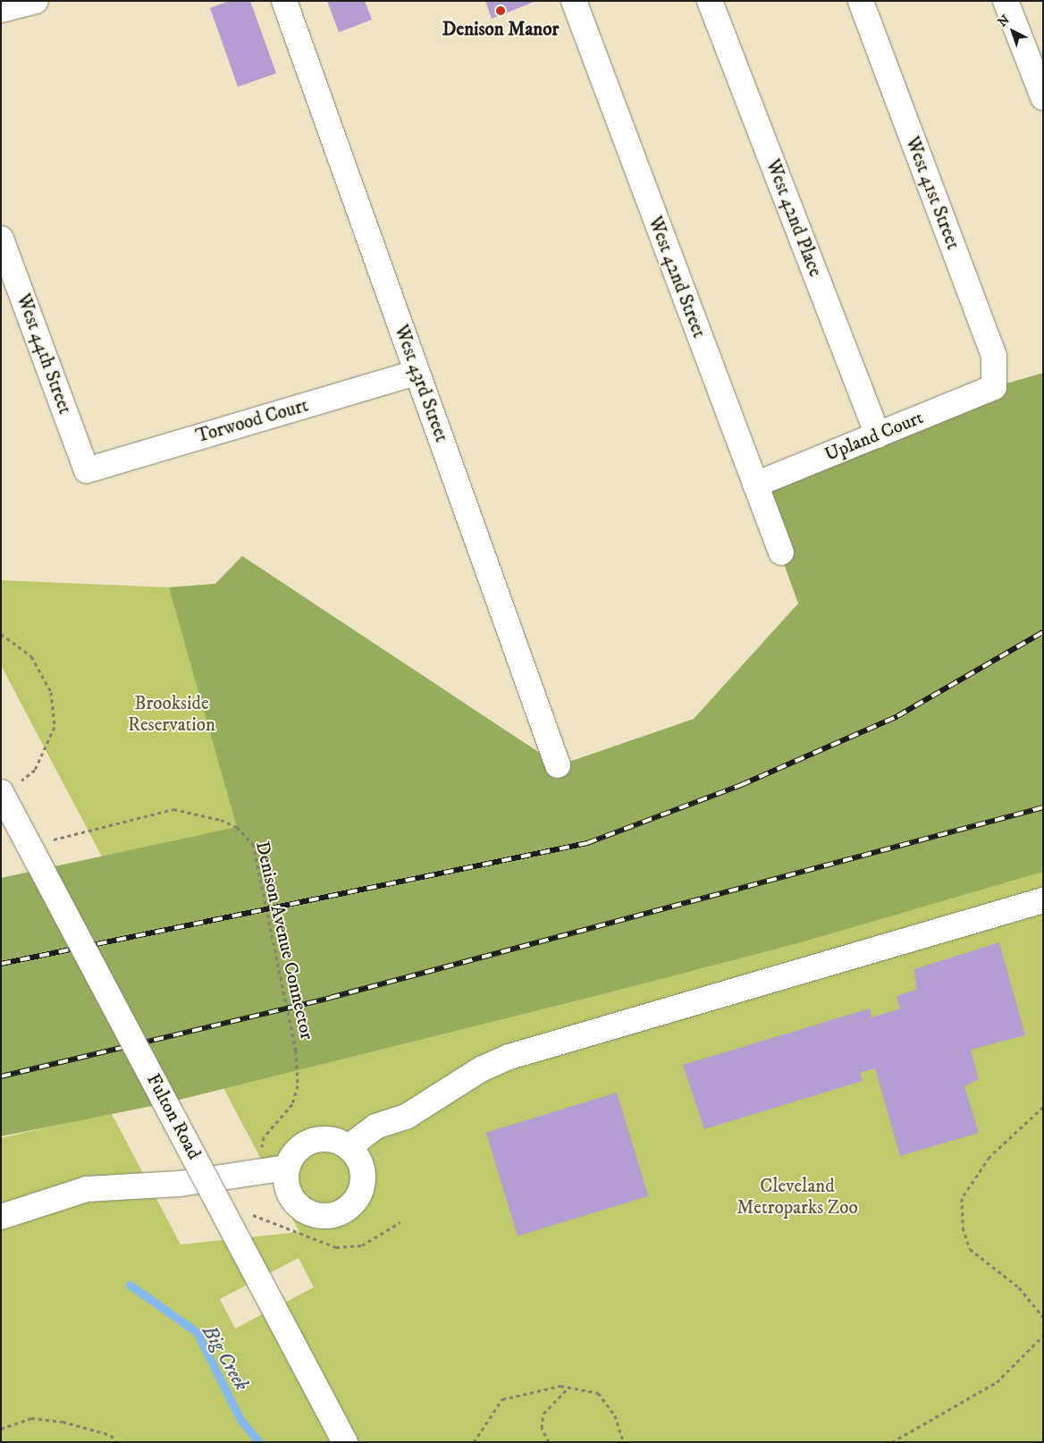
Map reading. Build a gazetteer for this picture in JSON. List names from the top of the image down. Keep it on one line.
{"streets":{"street":["West 41st Street","West 42nd Place","West 42nd Street","West 44th Street","West 43rd Street","Torwood Court","Upland Court","Fulton Road"],"path":["Denison Avenue Connector"]},"crossings":[["West 41st Street","Upland Court"],["West 42nd Place","Upland Court"],["West 42nd Street","Upland Court"],["West 44th Street","Torwood Court"],["West 43rd Street","Torwood Court"]],"water":["Big Creek"],"parks":["Brookside Reservation","Cleveland Metroparks Zoo"],"places":["Denison Manor"],"north":"top left"}
